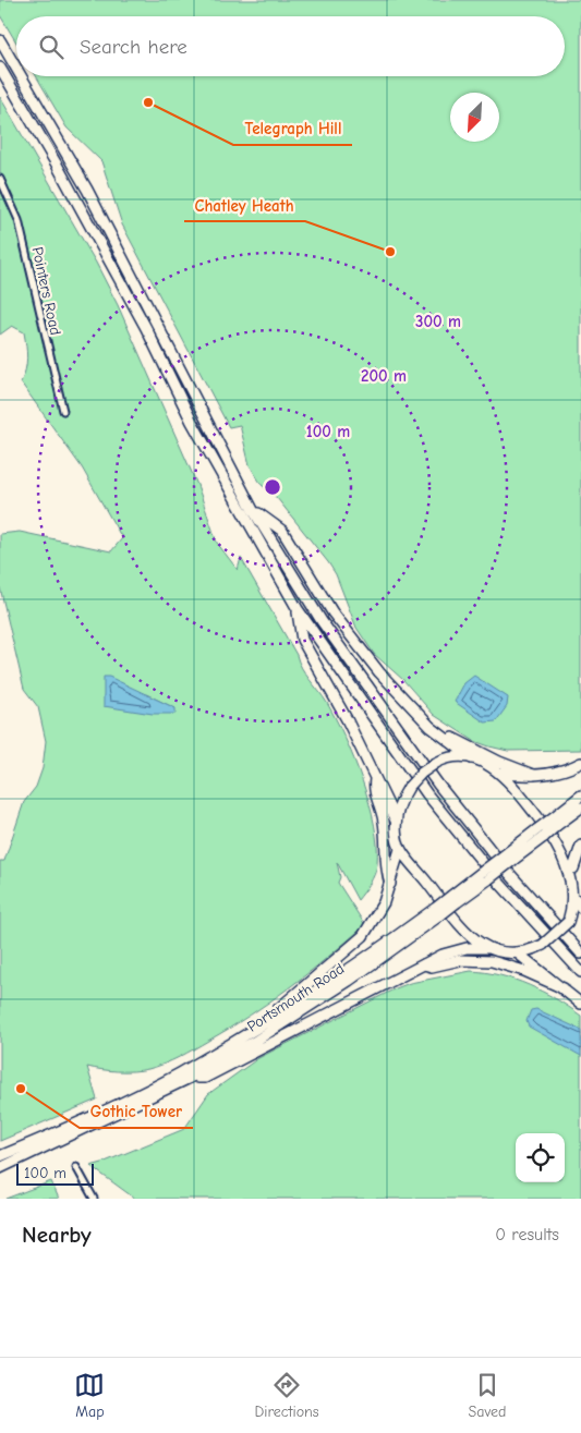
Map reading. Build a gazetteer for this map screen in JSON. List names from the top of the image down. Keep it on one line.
{"streets":{"highway":["Portsmouth Road"],"street":["Pointers Road"]},"places":["Telegraph Hill","Chatley Heath","Gothic Tower"],"scale_bar":"100 m","north":"bottom left","page":{"search":"Search here","scale":"100 m","heading":["Nearby","0 results"],"nav":["Map","Directions","Saved"]},"rings":["300 m","200 m","100 m"]}
